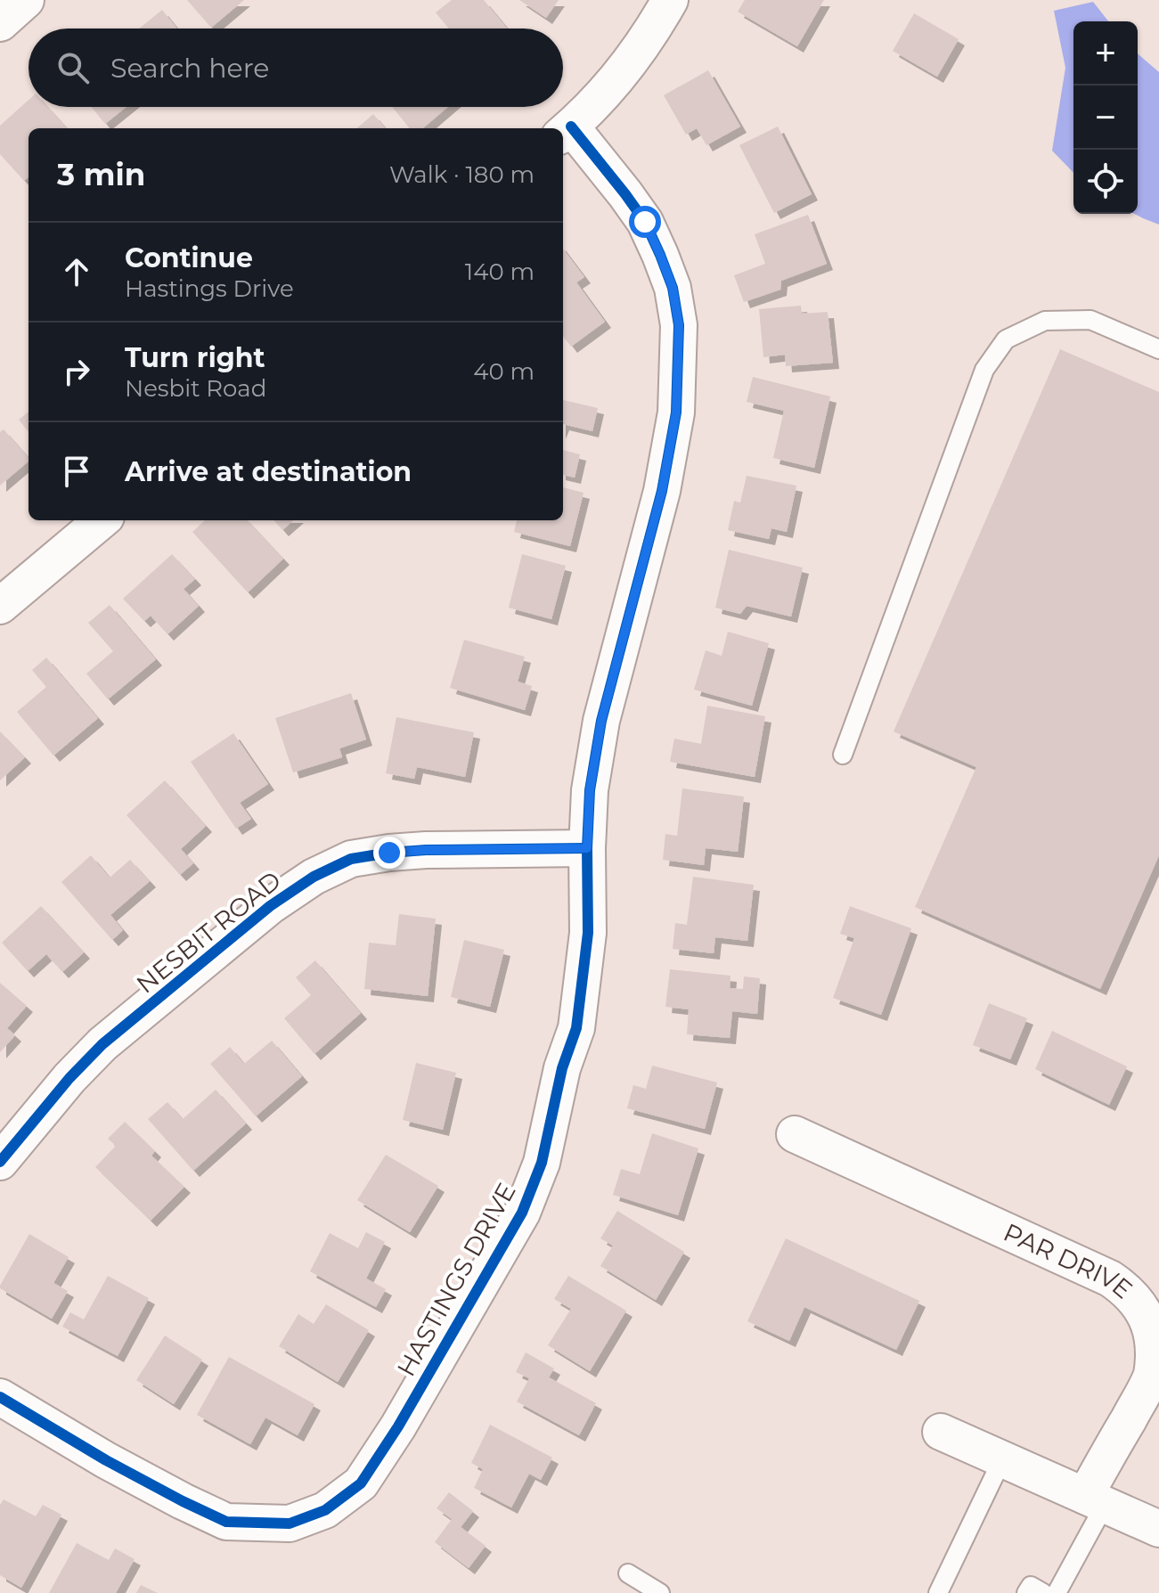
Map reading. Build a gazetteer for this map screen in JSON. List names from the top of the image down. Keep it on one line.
{"streets":{"street":["NESBIT ROAD","PAR DRIVE","HASTINGS DRIVE"]},"crossings":[["NESBIT ROAD","HASTINGS DRIVE"]],"page":{"map_buttons":["+","−"],"search":"Search here","heading":["3 min","Walk · 180 m"],"list":[["Continue","Hastings Drive","140 m"],["Turn right","Nesbit Road","40 m"],"Arrive at destination"]}}
